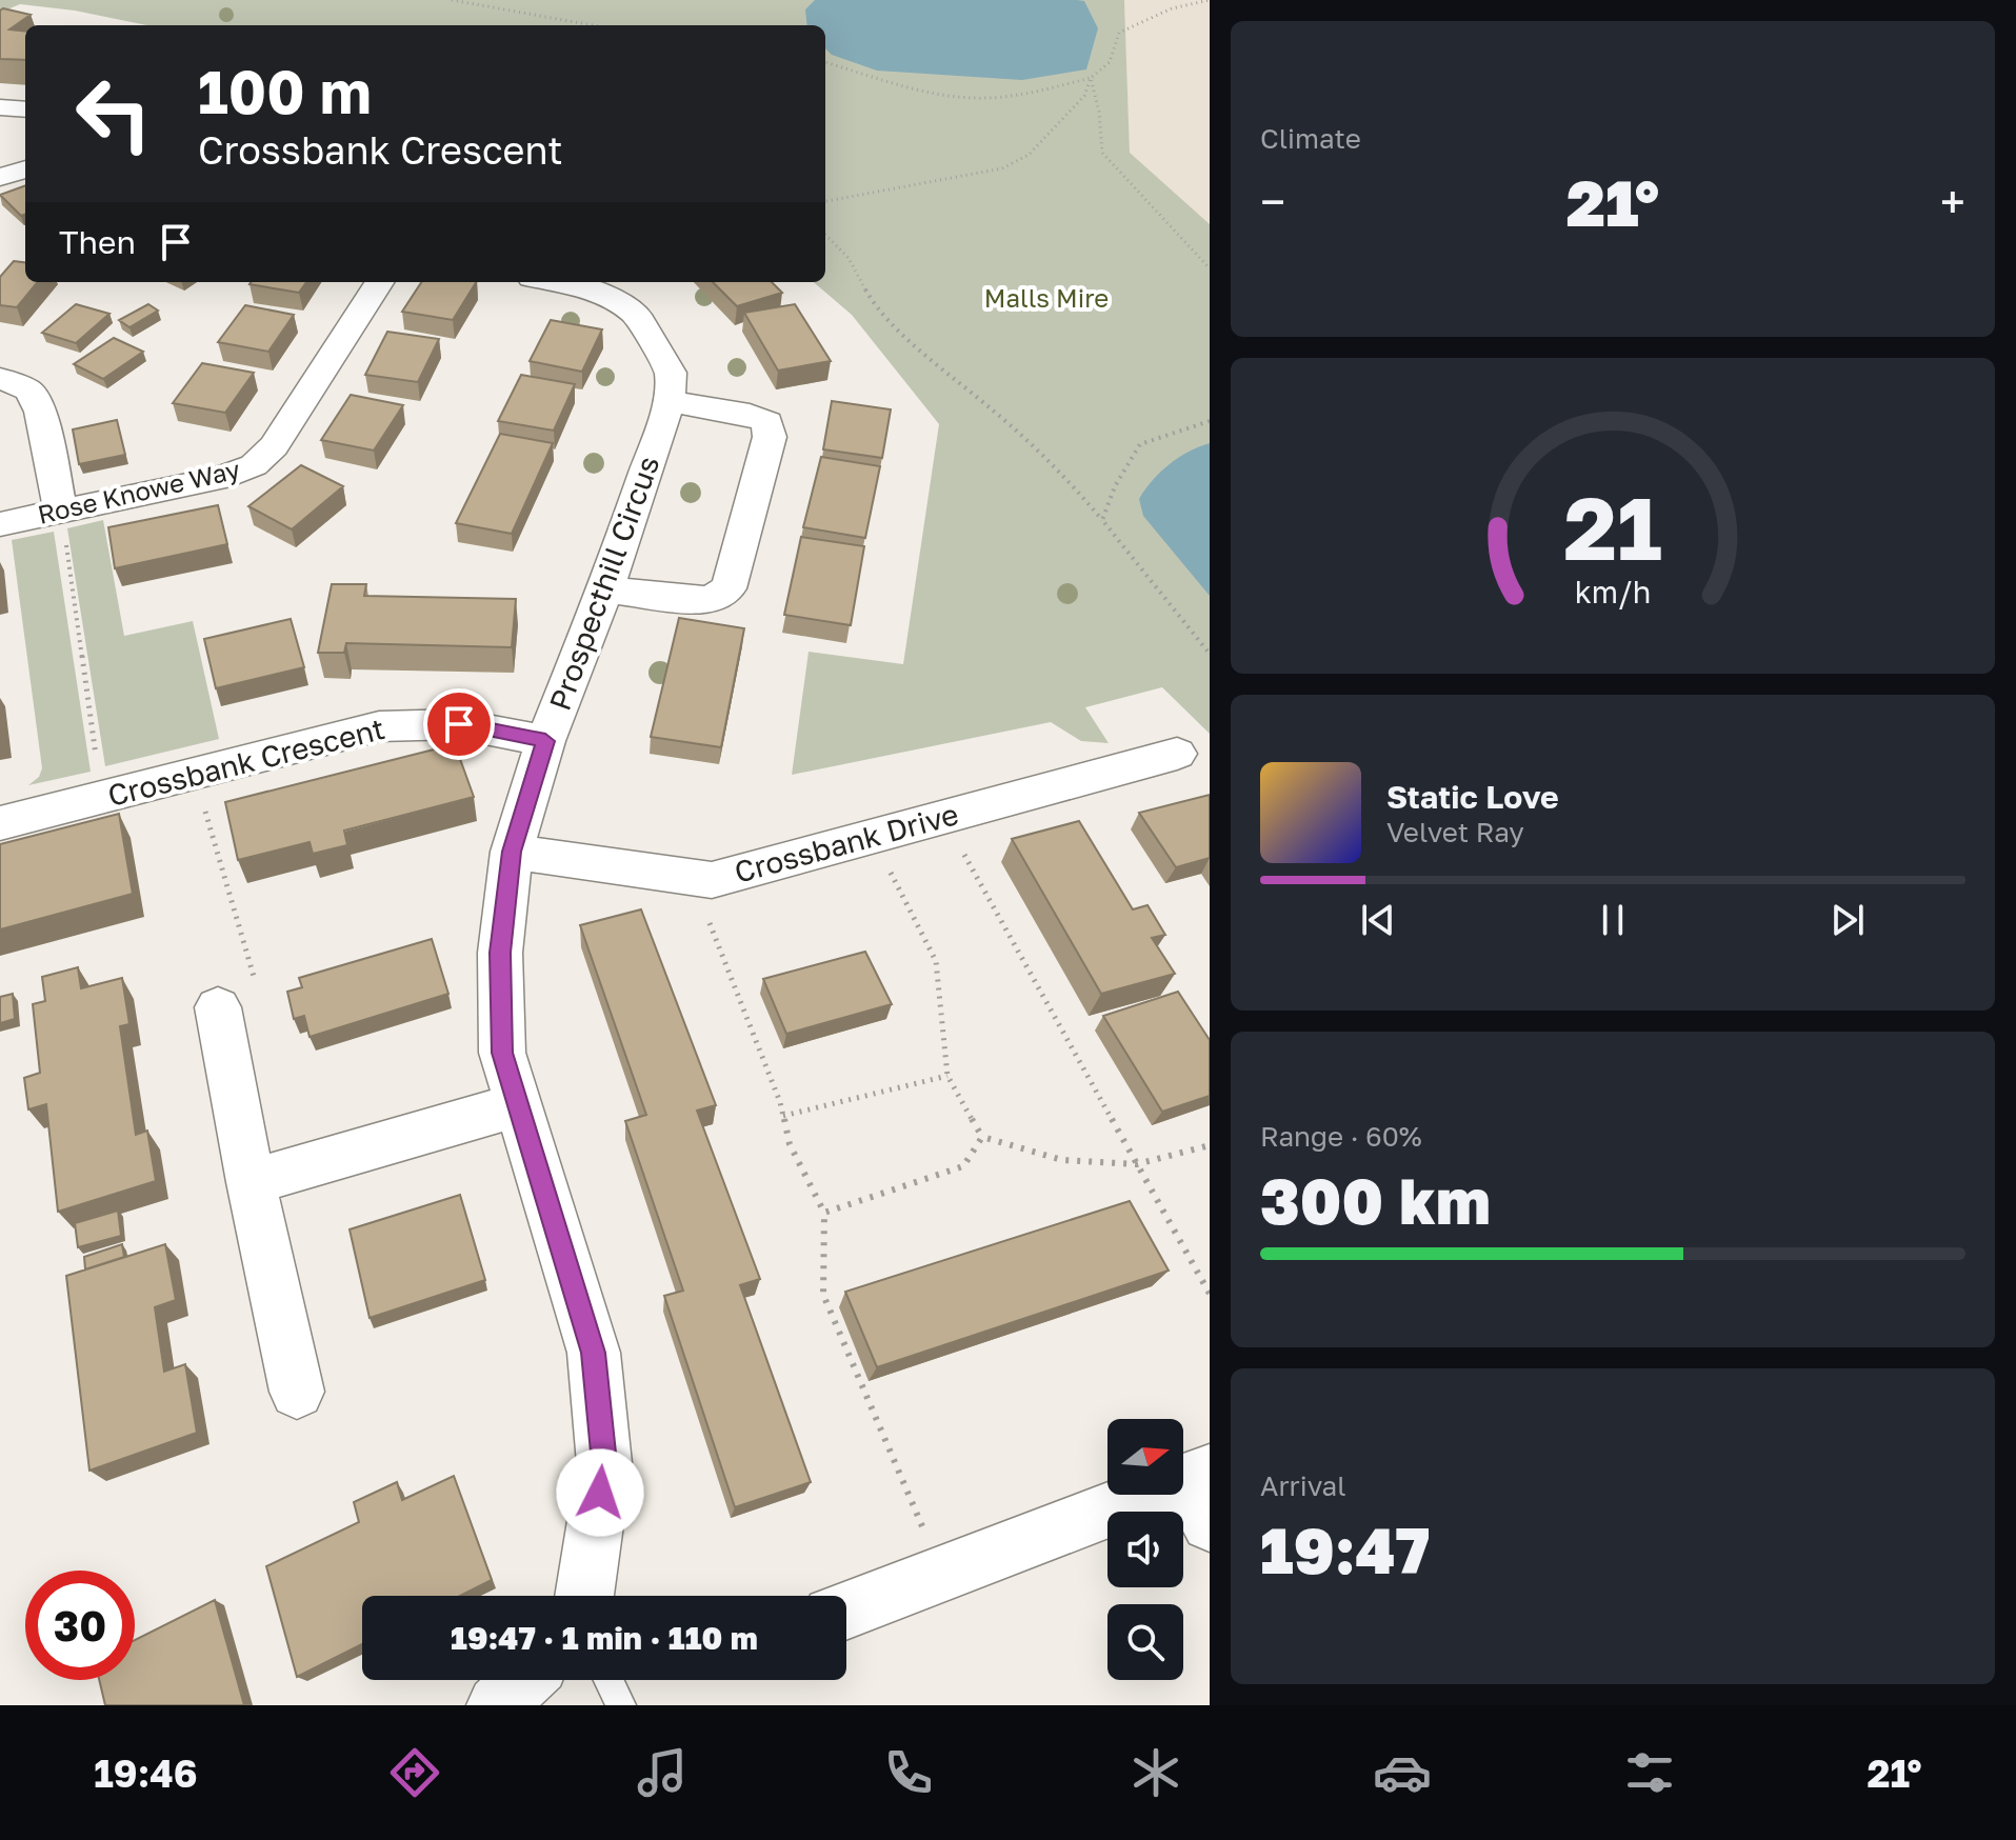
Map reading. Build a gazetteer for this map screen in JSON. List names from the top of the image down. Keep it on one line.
{"streets":{"street":["Rose Knowe Way","Prospecthill Circus","Crossbank Crescent","Crossbank Drive"]},"crossings":[["Prospecthill Circus","Crossbank Crescent"],["Prospecthill Circus","Crossbank Drive"]],"parks":["Malls Mire"],"north":"right","page":{"tile":["Climate",["Range · 60%","300 km"],["Arrival","19:47"]],"turn":["100 m","Crossbank Crescent"],"heat":["−","21°","+"],"then":"Then","song":["Static Love","Velvet Ray"],"limit":"30","trip":"19:47 · 1 min · 110 m","tabs":["19:46","21°"],"gauge":["21","km/h"]}}
